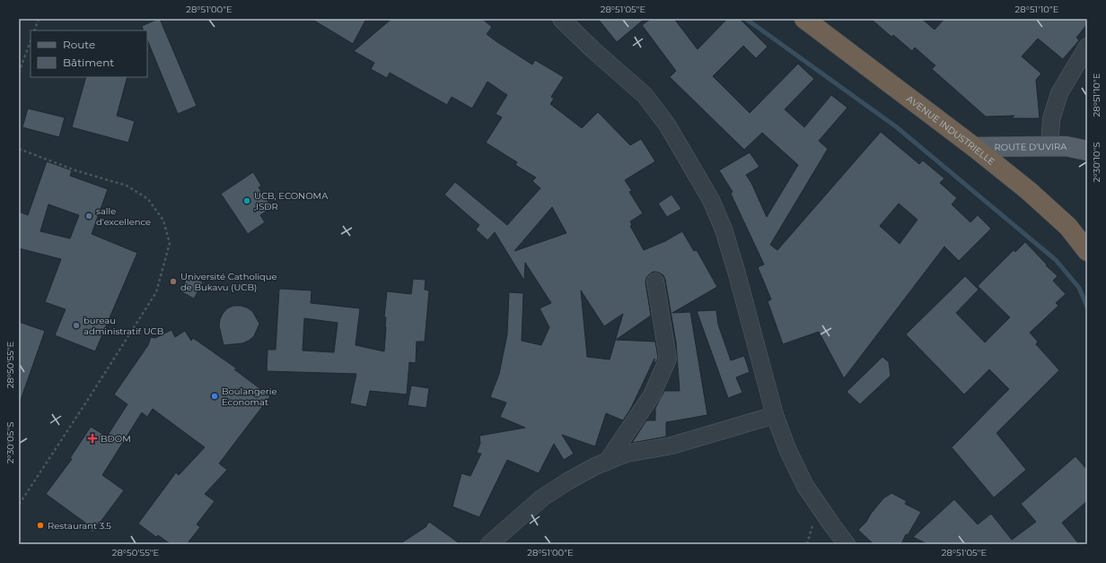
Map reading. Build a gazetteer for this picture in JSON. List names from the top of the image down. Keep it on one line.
{"streets":{"highway":["AVENUE INDUSTRIELLE"],"main road":["ROUTE D'UVIRA"]},"crossings":[["AVENUE INDUSTRIELLE","ROUTE D'UVIRA"]],"places":{"other":["UCB, ECONOMA ,ISDR","salle d'excellence","Université Catholique de Bukavu (UCB)","bureau administratif UCB","Boulangerie Economat","Restaurant 3.5"],"health":["BDOM"]},"legend":["Route","Bâtiment"],"coordinates":["28°51'00\"E","28°51'05\"E","28°51'10\"E","2°30'10\"S","28°50'55\"E","2°30'05\"S"]}
